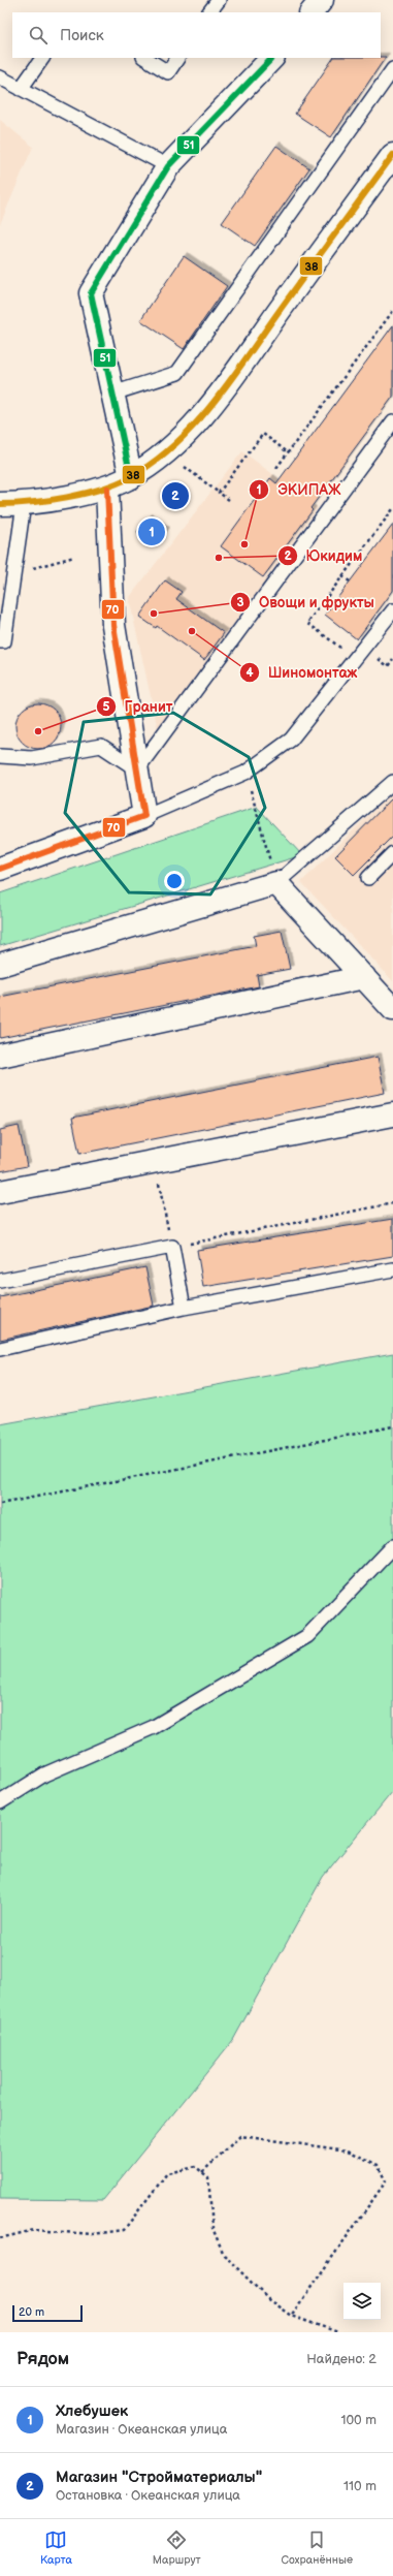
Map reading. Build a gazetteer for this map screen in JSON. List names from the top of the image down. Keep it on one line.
{"places":["ЭКИПАЖ","Юкидим","Овощи и фрукты","Шиномонтаж","Гранит"],"lines":["transit line 51","transit line 38","transit line 70"],"scale_bar":"20 m","page":{"search":"Поиск","pins":["2","1"],"scale":"20 m","heading":["Рядом","Найдено: 2"],"list":[{"mark":"1","name":"Хлебушек","note":"Магазин · Океанская улица","value":"100 m"},{"mark":"2","name":"Магазин \"Стройматериалы\"","note":"Остановка · Океанская улица","value":"110 m"}],"nav":["Карта","Маршрут","Сохранённые"]}}
